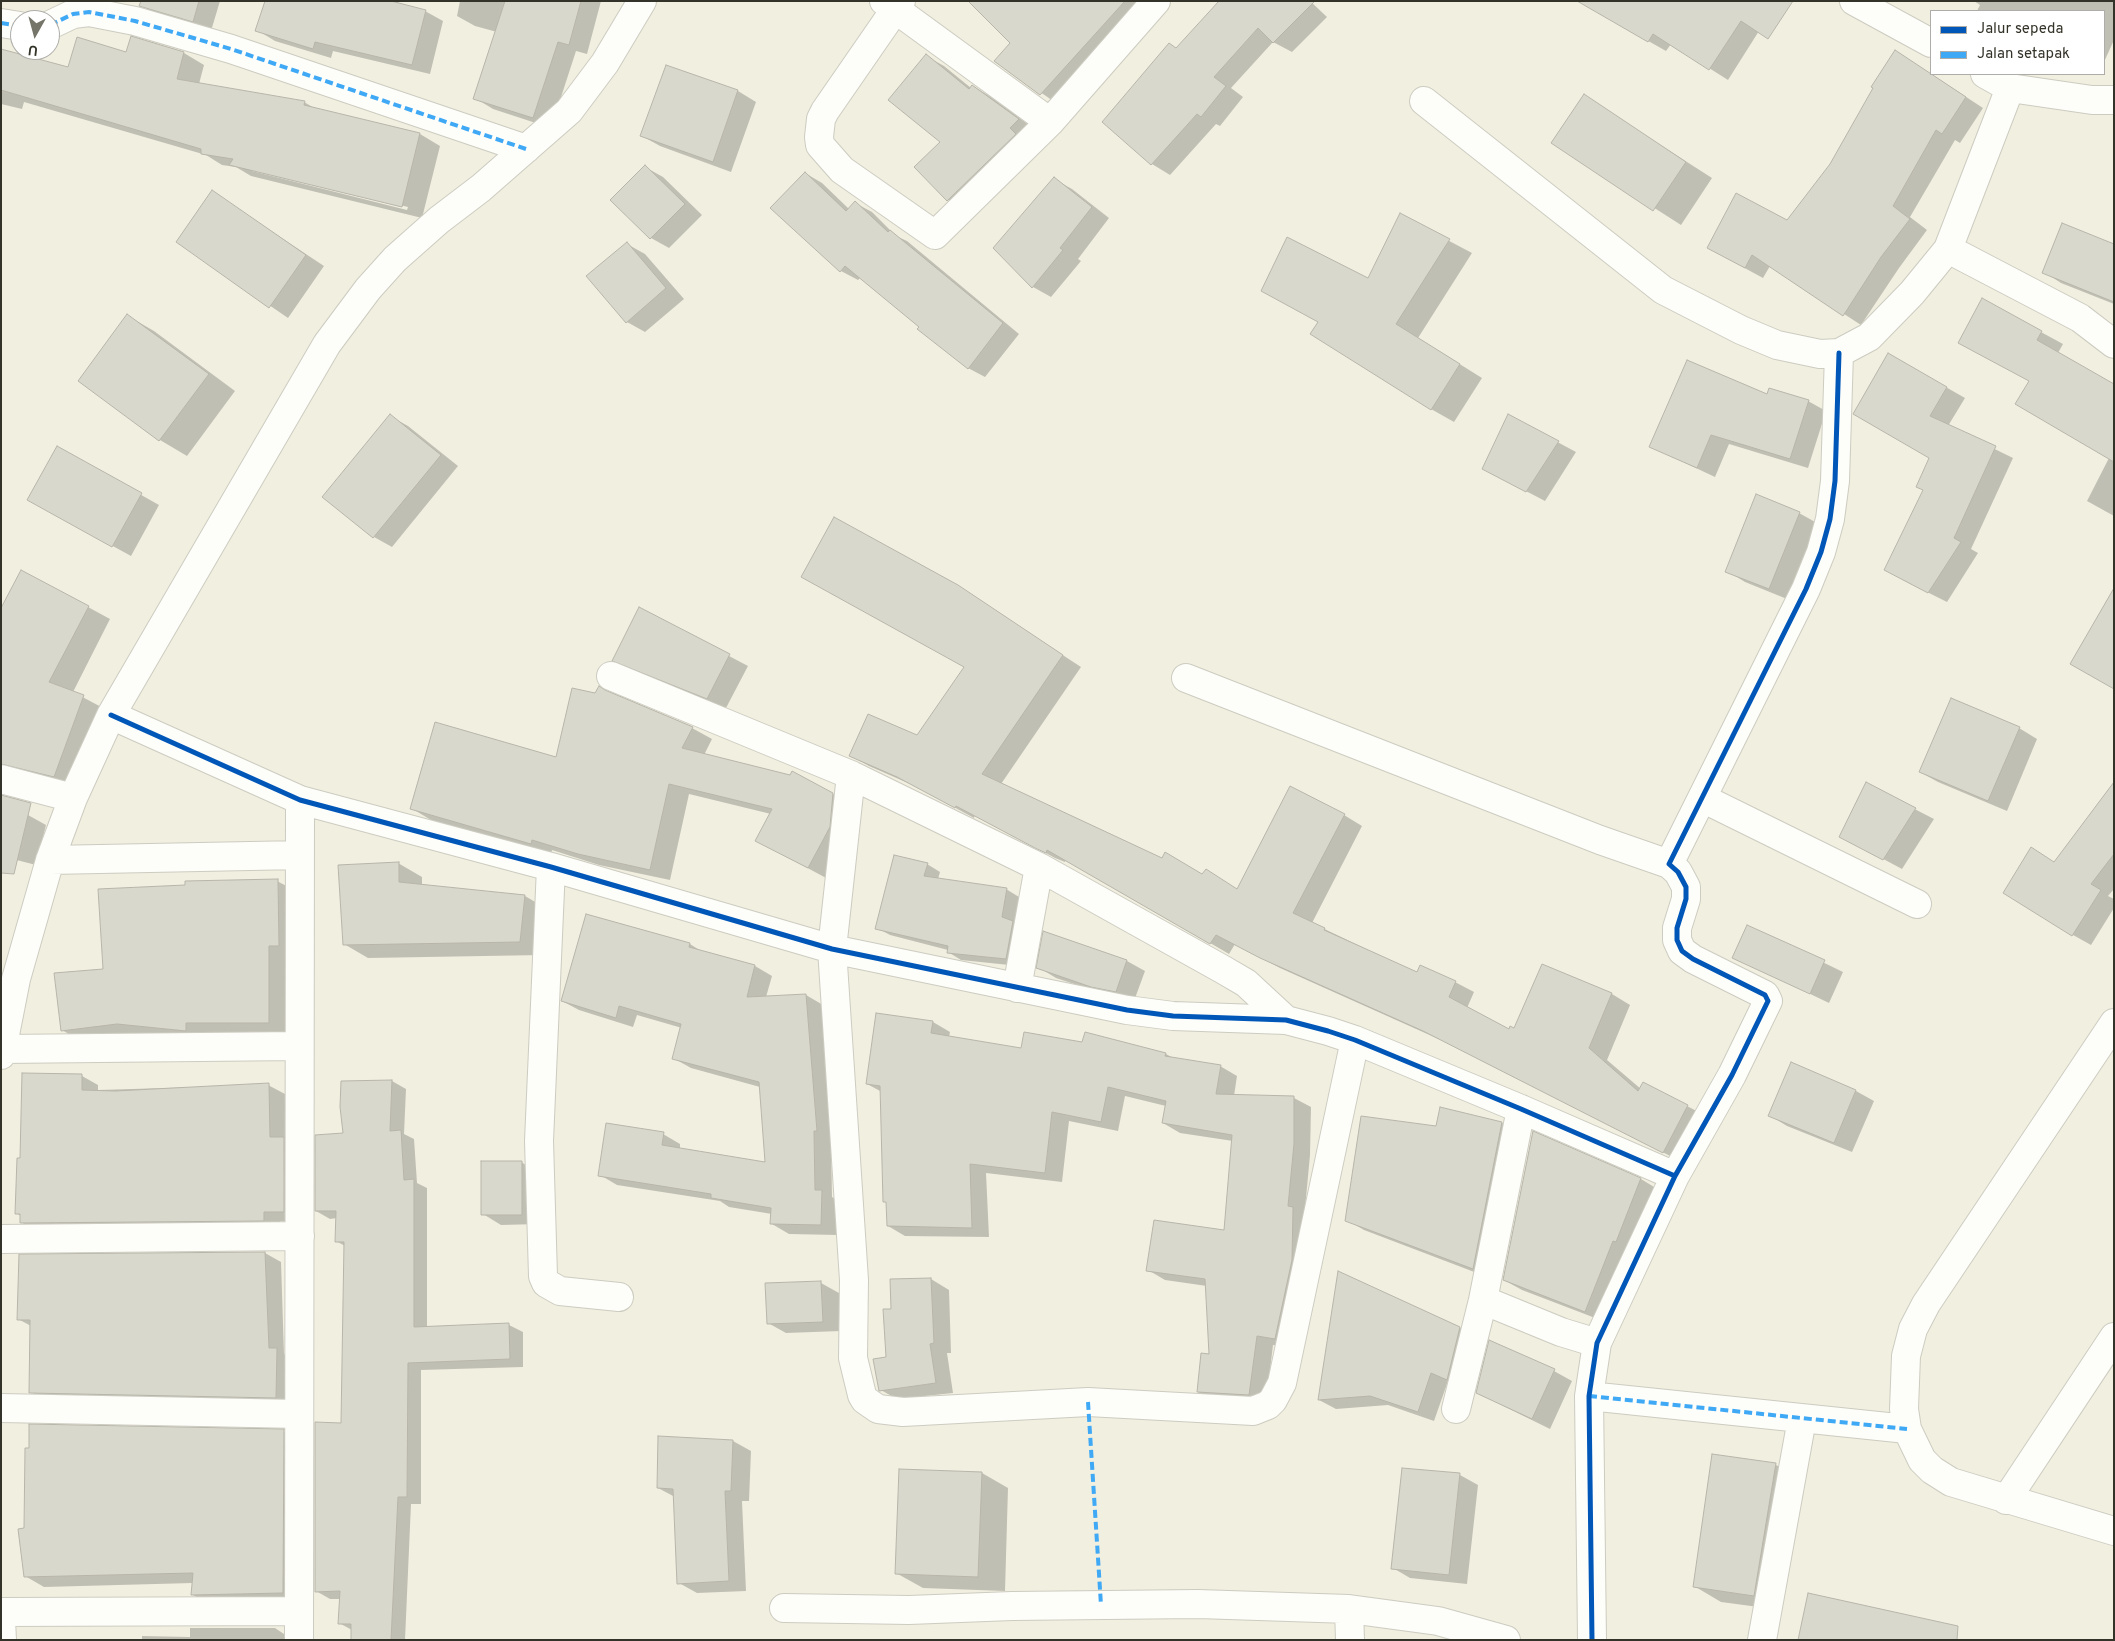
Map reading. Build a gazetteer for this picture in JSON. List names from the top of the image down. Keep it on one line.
{"legend":["Jalur sepeda","Jalan setapak"],"north":"bottom"}
